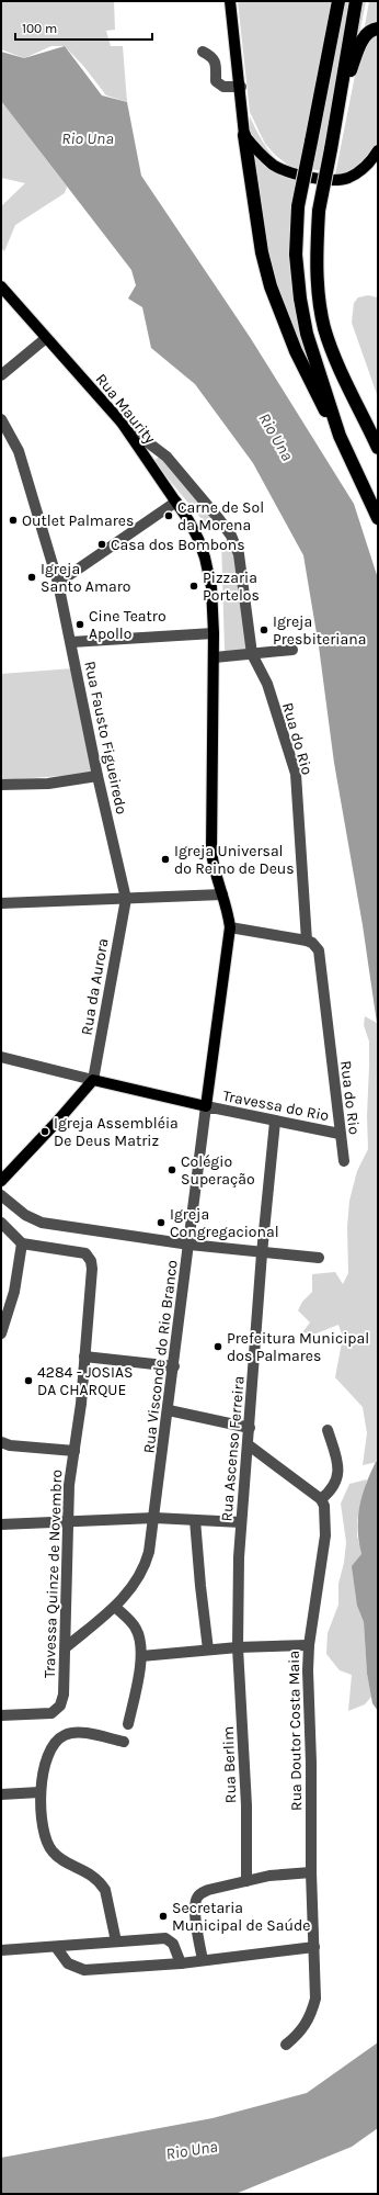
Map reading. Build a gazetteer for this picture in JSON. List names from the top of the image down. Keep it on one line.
{"streets":{"main road":["Rua Maurity","Rua Visconde do Rio Branco"],"street":["Rua Fausto Figueiredo","Rua do Rio","Rua da Aurora","Travessa do Rio","Rua Ascenso Ferreira","Travessa Quinze de Novembro","Rua Doutor Costa Maia","Rua Berlim"]},"crossings":[["Rua Maurity","Rua do Rio"],["Rua Maurity","Rua Visconde do Rio Branco"],["Rua Fausto Figueiredo","Rua da Aurora"],["Rua do Rio","Travessa do Rio"],["Travessa do Rio","Rua Visconde do Rio Branco"],["Travessa do Rio","Rua Ascenso Ferreira"],["Rua Visconde do Rio Branco","Travessa Quinze de Novembro"],["Rua Ascenso Ferreira","Rua Berlim"]],"water":["Rio Una"],"places":["Carne de Sol da Morena","Outlet Palmares","Casa dos Bombons","Igreja Santo Amaro","Pizzaria Portelos","Cine Teatro Apollo","Igreja Presbiteriana","Igreja Universal do Reino de Deus","Igreja Assembléia De Deus Matriz","Colégio Superação","Igreja Congregacional","Prefeitura Municipal dos Palmares","4284 - JOSIAS DA CHARQUE","Secretaria Municipal de Saúde"],"scale_bar":"100 m"}
